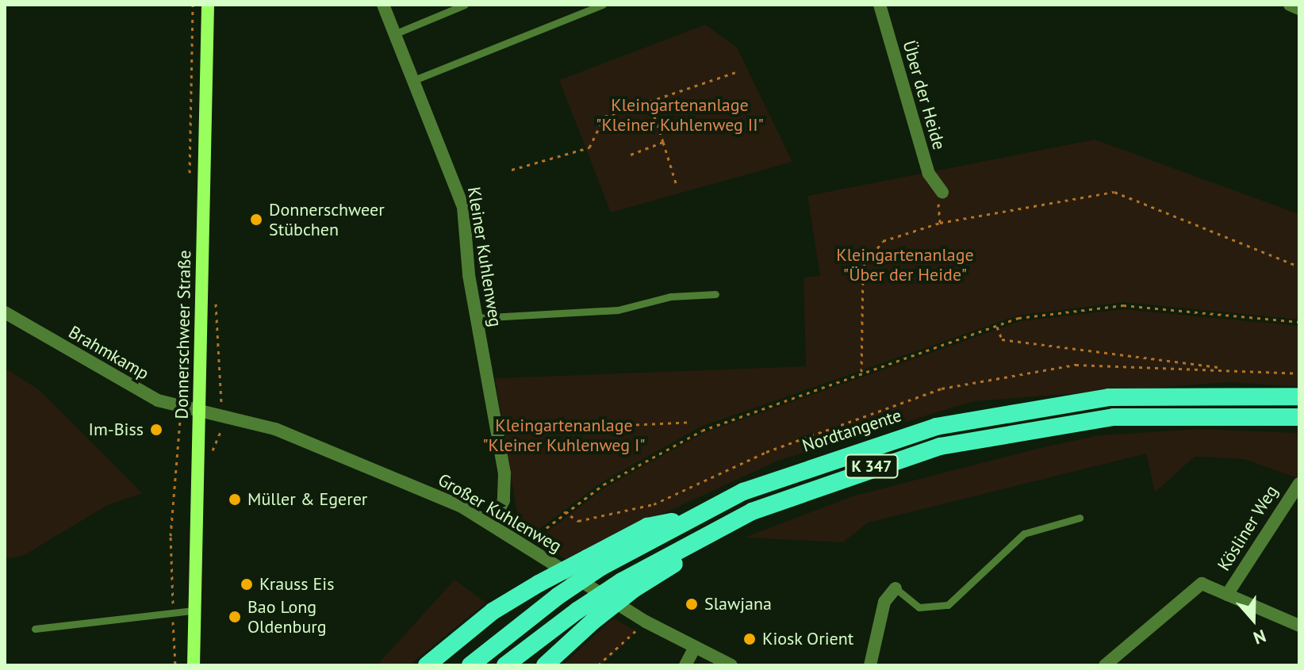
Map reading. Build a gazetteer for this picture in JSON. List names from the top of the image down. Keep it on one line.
{"streets":{"highway":["Nordtangente","K 347"],"main road":["Donnerschweer Straße"],"street":["Über der Heide","Kleiner Kuhlenweg","Brahmkamp","Großer Kuhlenweg","Kösliner Weg"]},"crossings":[["Kleiner Kuhlenweg","Großer Kuhlenweg"],["Donnerschweer Straße","Brahmkamp"],["Donnerschweer Straße","Großer Kuhlenweg"],["Brahmkamp","Großer Kuhlenweg"],["Nordtangente","K 347"]],"parks":["Kleingartenanlage \"Kleiner Kuhlenweg II\"","Kleingartenanlage \"Über der Heide\"","Kleingartenanlage \"Kleiner Kuhlenweg I\""],"places":["Donnerschweer Stübchen","Im-Biss","Müller & Egerer","Krauss Eis","Slawjana","Bao Long Oldenburg","Kiosk Orient"],"north":"bottom"}
